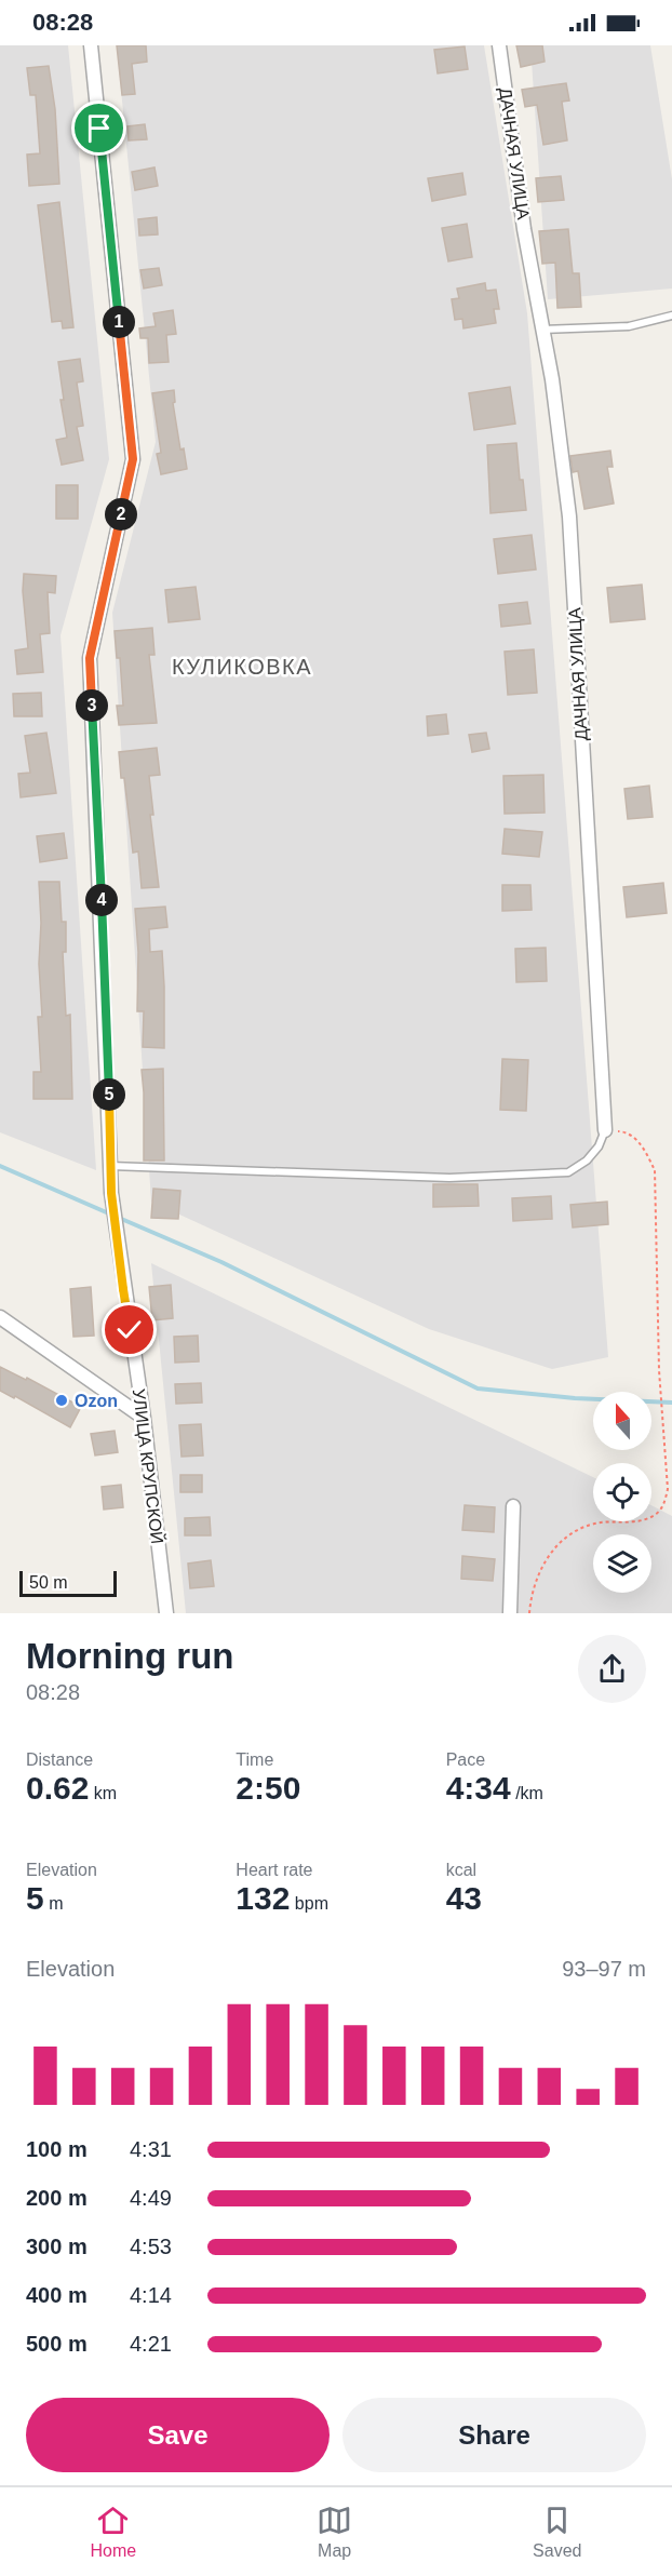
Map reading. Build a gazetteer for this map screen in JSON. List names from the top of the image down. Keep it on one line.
{"streets":{"street":["ДАЧНАЯ УЛИЦА","УЛИЦА КРУПСКОЙ"]},"districts":["КУЛИКОВКА"],"places":["Ozon"],"scale_bar":"50 m","north":"top","page":{"status":"08:28","pins":["1","2","3","4","5"],"scale":"50 m","heading":["Morning run","08:28"],"stats":[["Distance","0.62 km"],["Time","2:50"],["Pace","4:34 /km"],["Elevation","5 m"],["Heart rate","132 bpm"],["kcal","43"]],"chart":["Elevation","93–97 m"],"list":[{"name":"100 m","note":"4:31"},{"name":"200 m","note":"4:49"},{"name":"300 m","note":"4:53"},{"name":"400 m","note":"4:14"},{"name":"500 m","note":"4:21"}],"buttons":["Save","Share"],"tabs":["Home","Map","Saved"]}}
